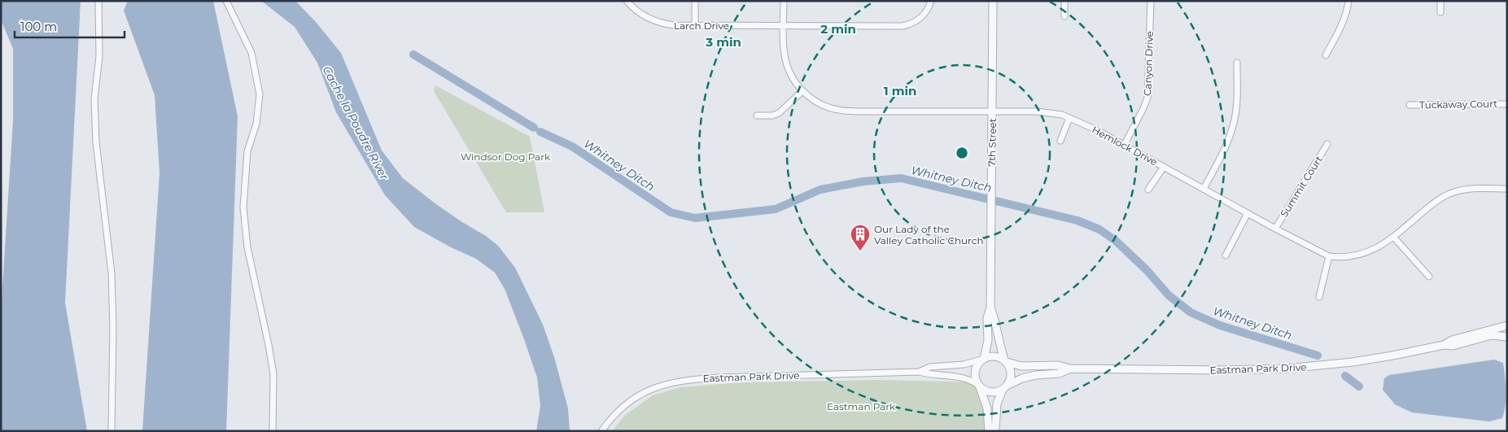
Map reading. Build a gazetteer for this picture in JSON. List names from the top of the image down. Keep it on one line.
{"streets":{"street":["Larch Drive","Canyon Drive","Tuckaway Court","7th Street","Hemlock Drive","Summit Court","Eastman Park Drive"]},"crossings":[["Larch Drive","Hemlock Drive"],["Canyon Drive","Hemlock Drive"],["7th Street","Hemlock Drive"],["7th Street","Eastman Park Drive"],["Hemlock Drive","Summit Court"]],"water":["Cache la Poudre River","Whitney Ditch"],"parks":["Windsor Dog Park","Eastman Park"],"places":{"building":["Our Lady of the Valley Catholic Church"]},"scale_bar":"100 m","rings":["2 min","3 min","1 min"]}
